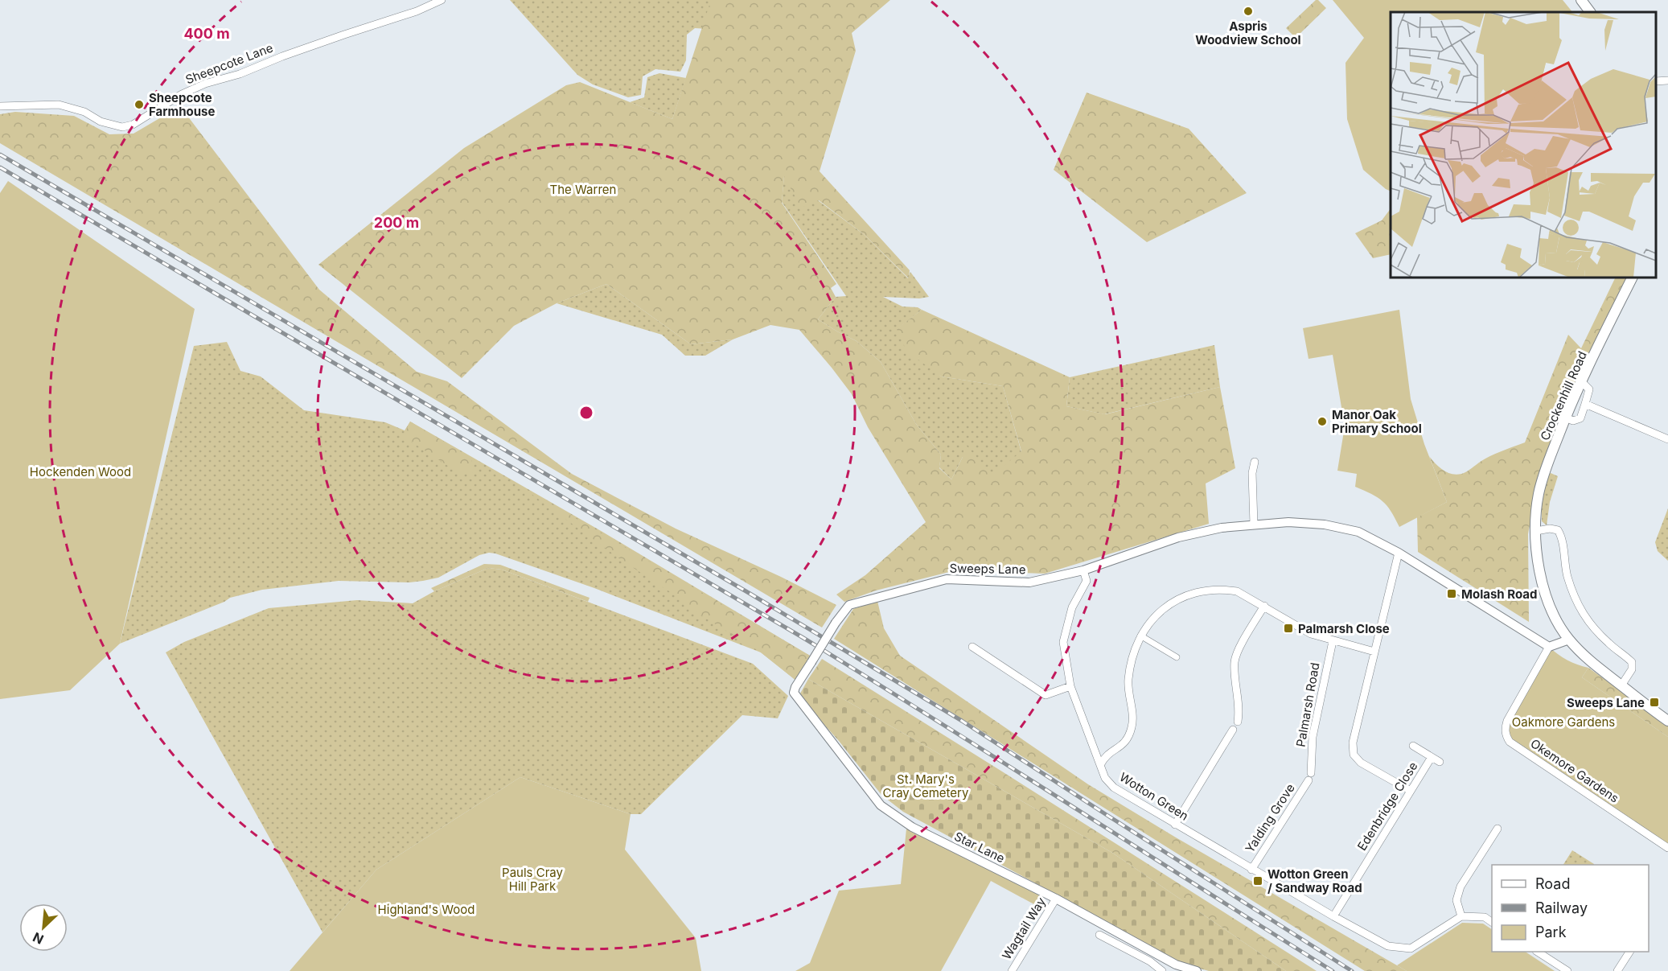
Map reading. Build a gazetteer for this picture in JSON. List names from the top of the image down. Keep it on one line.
{"streets":{"main road":["Crockenhill Road"],"street":["Sheepcote Lane","Sweeps Lane","Palmarsh Road","Okemore Gardens","Wotton Green","Edenbridge Close","Yalding Grove","Star Lane","Wagtail Way"]},"crossings":[["Sweeps Lane","Okemore Gardens"],["Sweeps Lane","Wotton Green"],["Sweeps Lane","Star Lane"],["Palmarsh Road","Yalding Grove"],["Wotton Green","Edenbridge Close"],["Wotton Green","Yalding Grove"],["Star Lane","Wagtail Way"]],"parks":["The Warren","Hockenden Wood","Oakmore Gardens","St. Mary's Cray Cemetery","Pauls Cray Hill Park","Highland's Wood"],"places":{"other":["Aspris Woodview School","Sheepcote Farmhouse","Manor Oak Primary School"],"transit":["Molash Road","Palmarsh Close","Sweeps Lane","Wotton Green / Sandway Road"]},"legend":["Road","Railway","Park"],"north":"bottom left","rings":["400 m","200 m"]}
